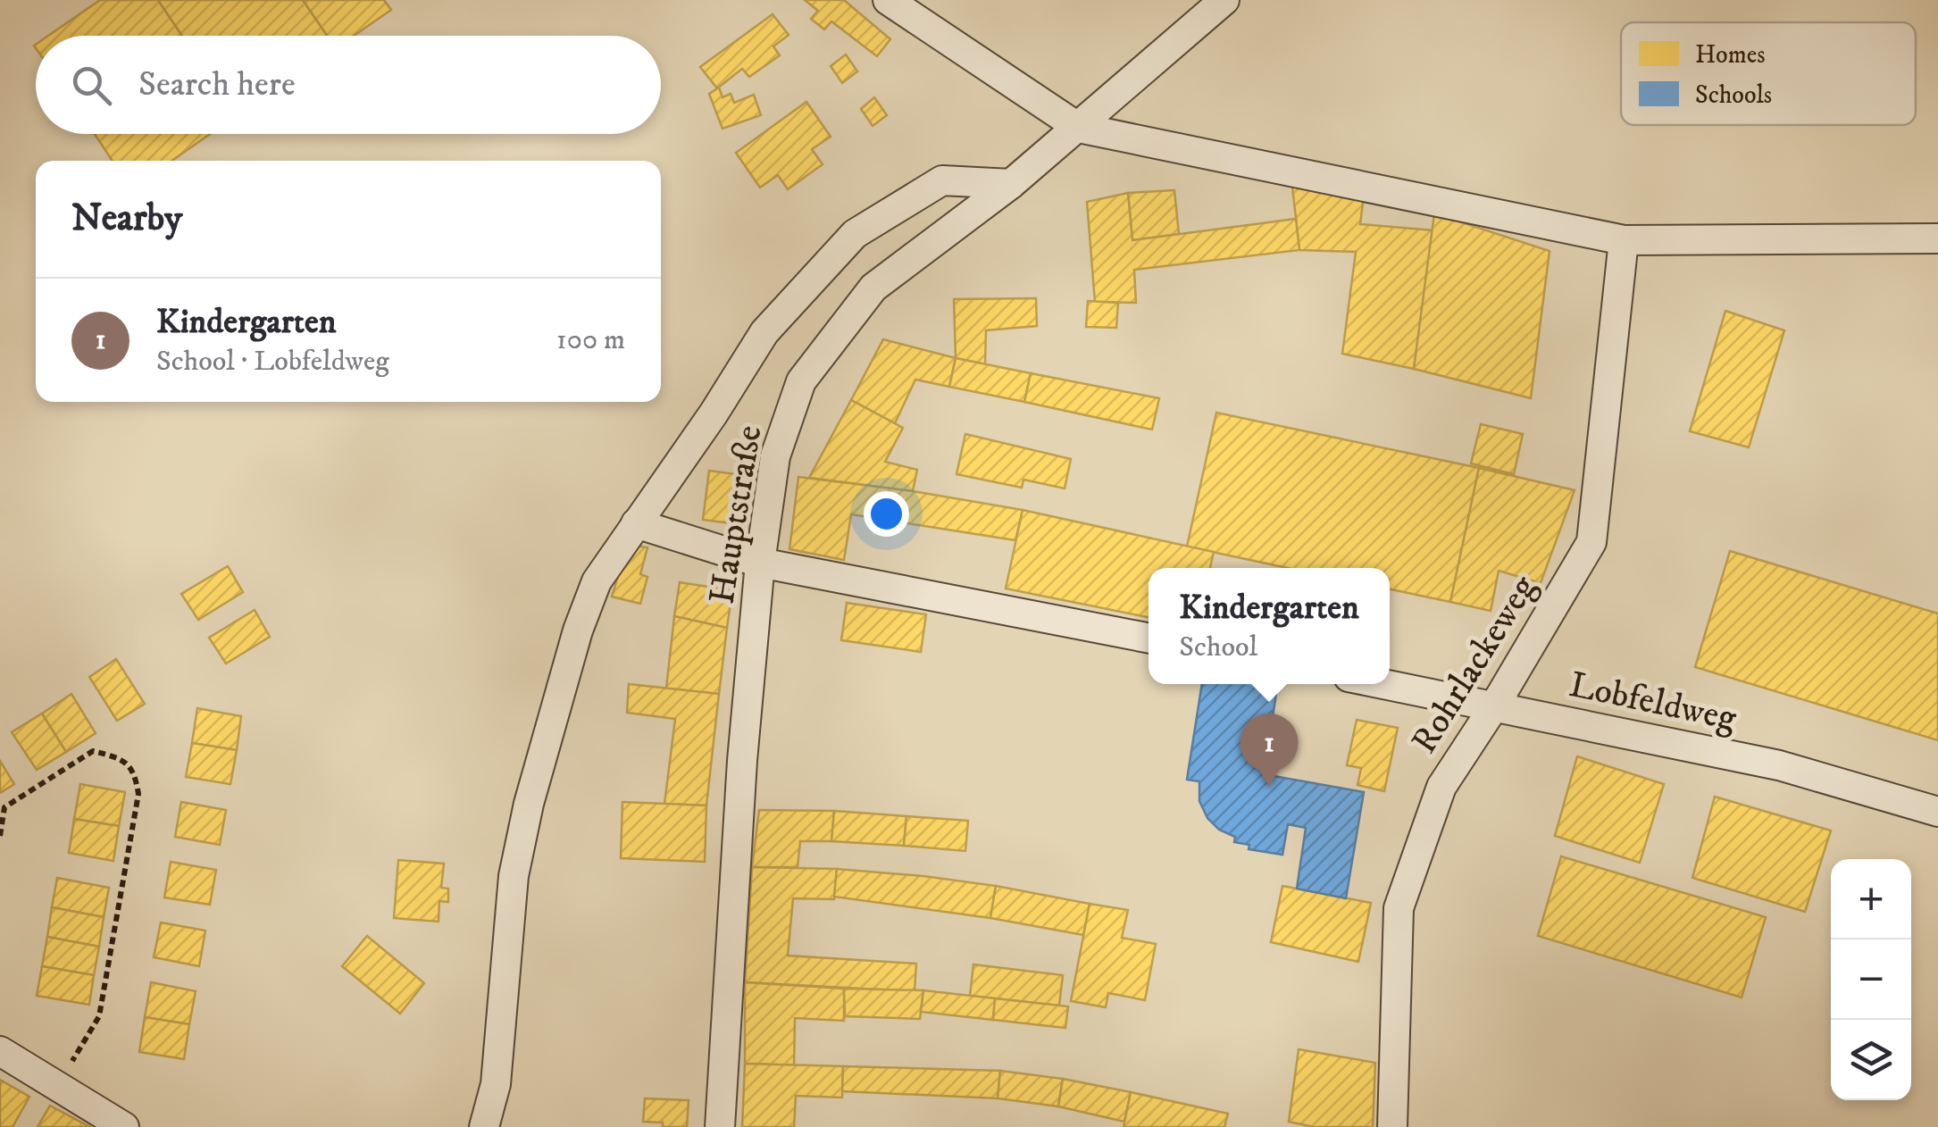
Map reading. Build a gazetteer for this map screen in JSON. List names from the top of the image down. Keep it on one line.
{"streets":{"street":["Hauptstraße","Rohrlackeweg","Lobfeldweg"]},"crossings":[["Rohrlackeweg","Lobfeldweg"]],"legend":["Homes","Schools"],"page":{"search":"Search here","heading":"Nearby","list":[{"mark":"1","name":"Kindergarten","note":"School · Lobfeldweg","value":"100 m"}],"popup":["Kindergarten","School"],"pins":"1","map_buttons":["+","−"]}}
